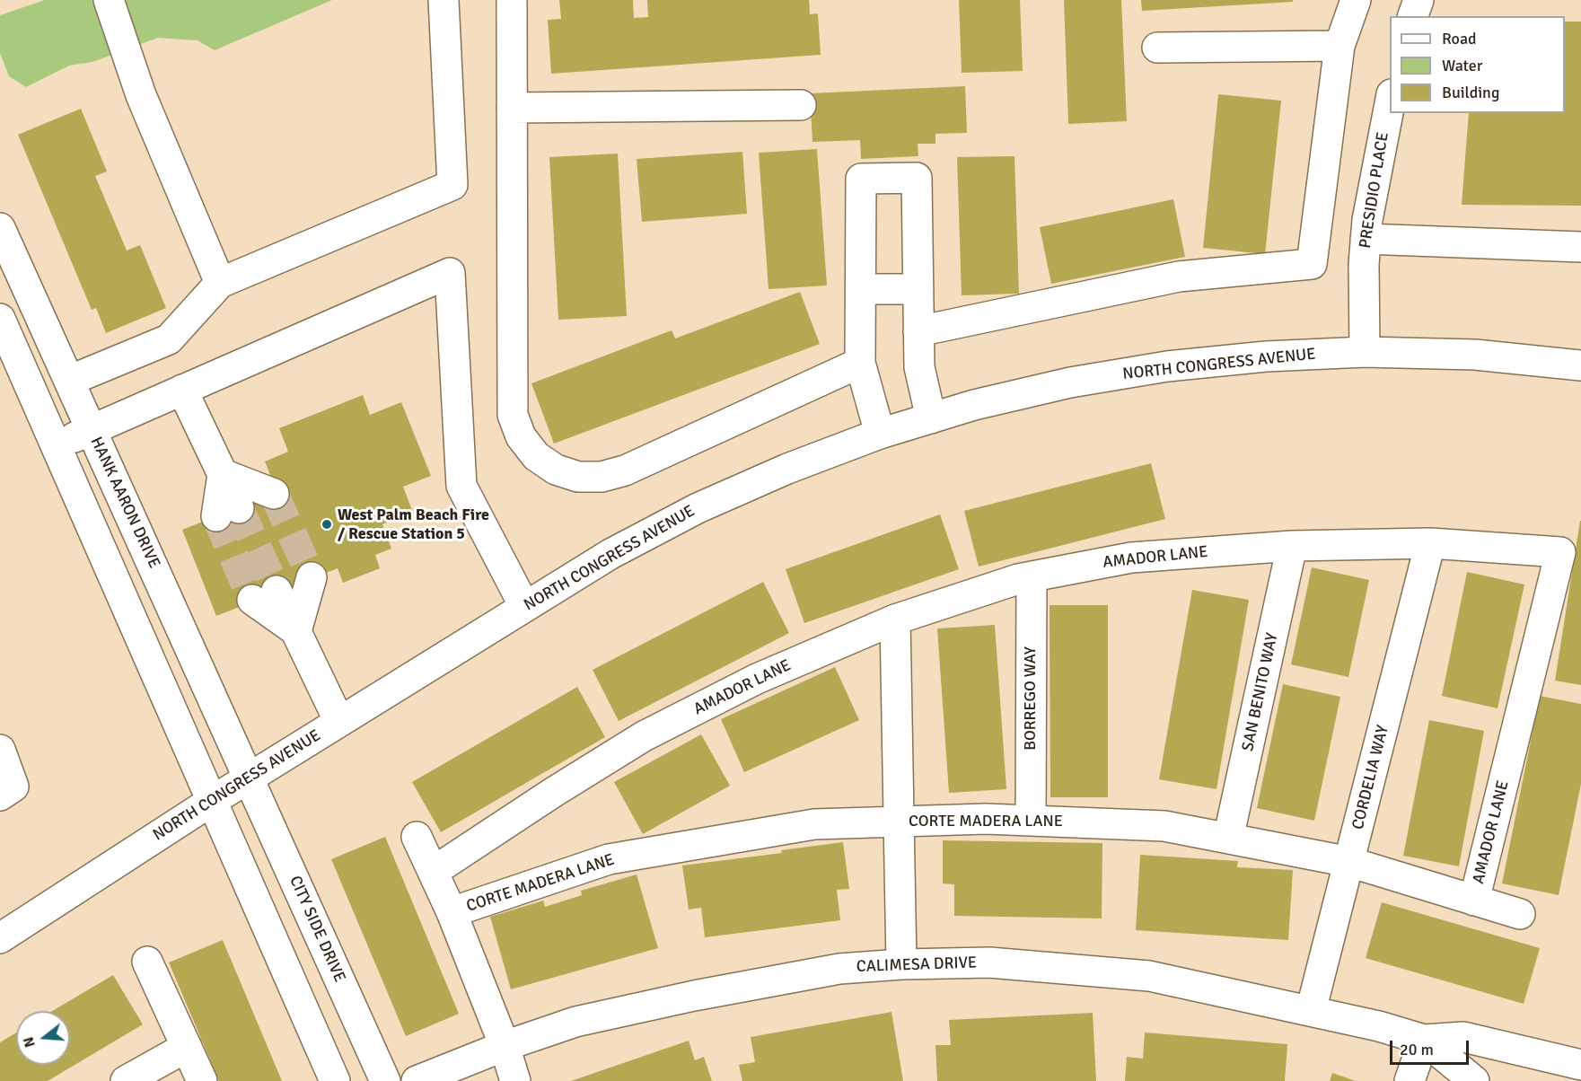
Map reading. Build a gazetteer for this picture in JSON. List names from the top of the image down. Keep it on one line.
{"streets":{"street":["PRESIDIO PLACE","NORTH CONGRESS AVENUE","HANK AARON DRIVE","AMADOR LANE","SAN BENITO WAY","BORREGO WAY","CORDELIA WAY","CORTE MADERA LANE","CITY SIDE DRIVE","CALIMESA DRIVE"]},"crossings":[["PRESIDIO PLACE","NORTH CONGRESS AVENUE"],["NORTH CONGRESS AVENUE","HANK AARON DRIVE"],["NORTH CONGRESS AVENUE","CITY SIDE DRIVE"],["HANK AARON DRIVE","CITY SIDE DRIVE"],["AMADOR LANE","SAN BENITO WAY"],["AMADOR LANE","BORREGO WAY"],["AMADOR LANE","CORDELIA WAY"],["AMADOR LANE","CORTE MADERA LANE"],["SAN BENITO WAY","CORTE MADERA LANE"],["BORREGO WAY","CORTE MADERA LANE"],["CORDELIA WAY","CORTE MADERA LANE"],["CORDELIA WAY","CALIMESA DRIVE"]],"places":["West Palm Beach Fire / Rescue Station 5"],"legend":["Road","Water","Building"],"scale_bar":"20 m","north":"left"}
